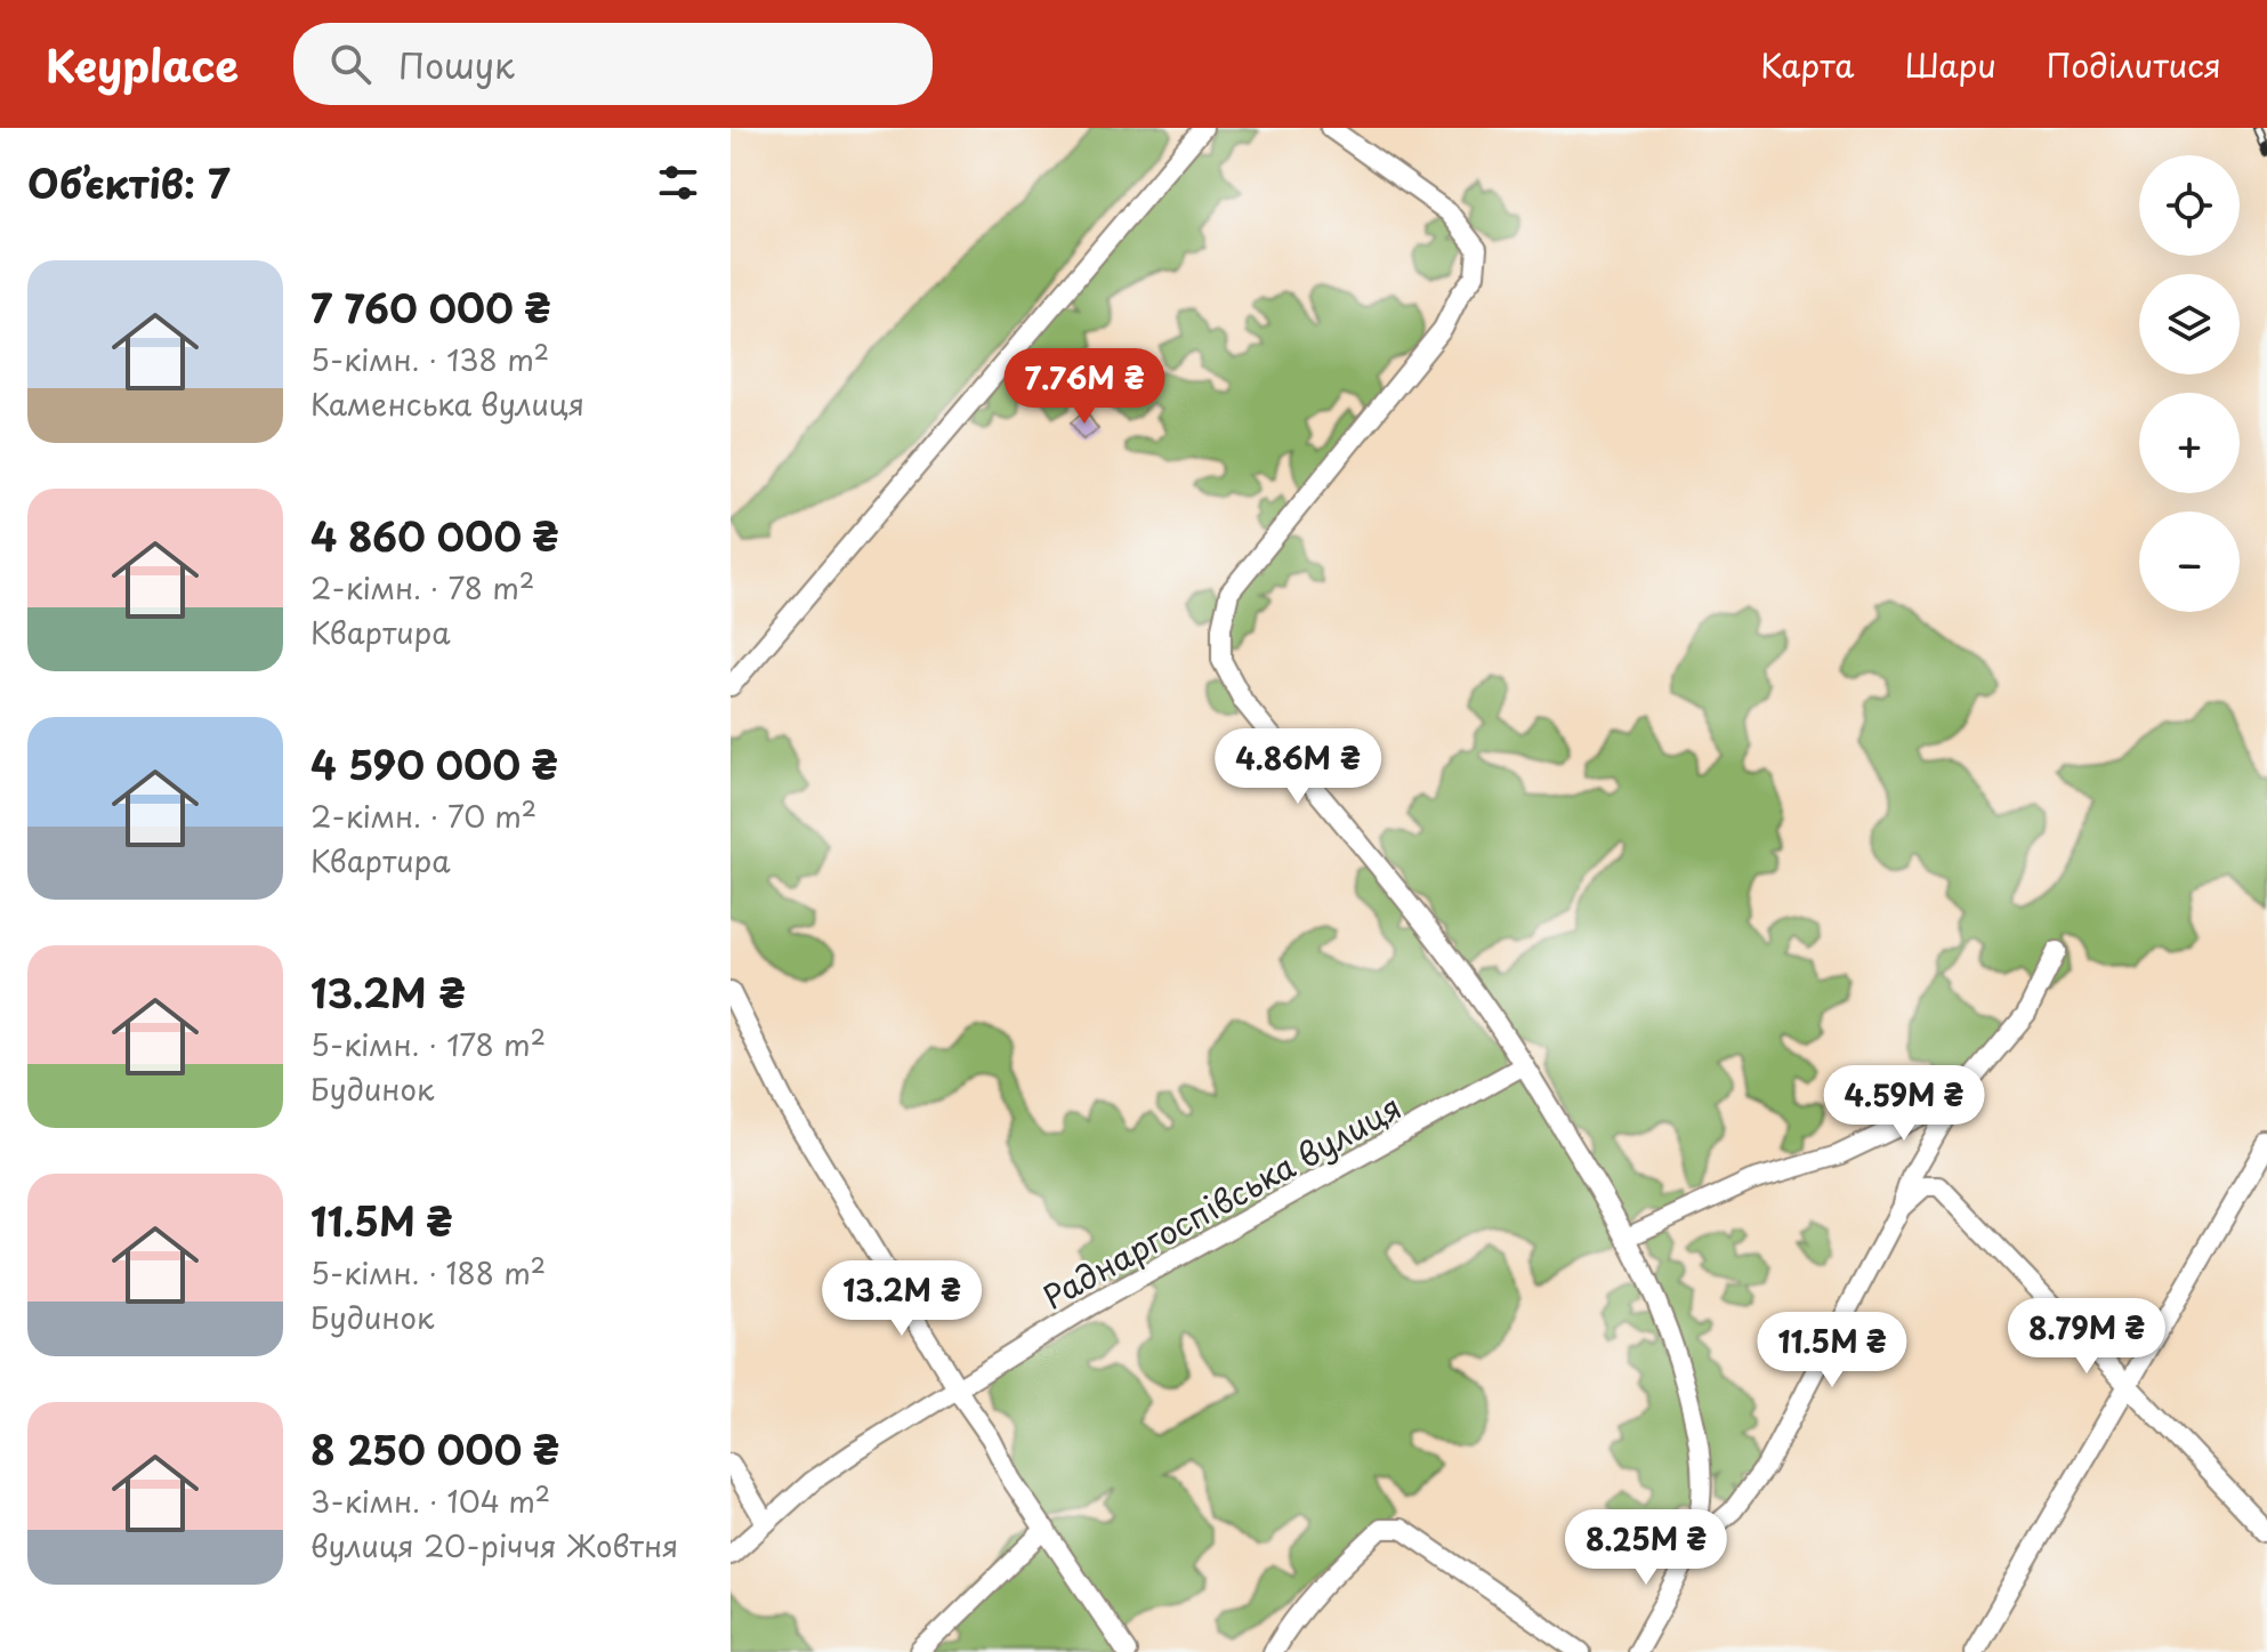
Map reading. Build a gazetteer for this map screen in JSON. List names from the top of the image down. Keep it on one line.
{"streets":{"street":["Раднаргоспівська вулиця"]},"page":{"header":"Keyplace","search":"Пошук","nav":["Карта","Шари","Поділитися"],"heading":"Об’єктів: 7","map_buttons":["+","−"],"list":[{"name":"7 760 000 ₴","note":"5-кімн. · 138 m² · Каменська вулиця"},{"name":"4 860 000 ₴","note":"2-кімн. · 78 m² · Квартира"},{"name":"4 590 000 ₴","note":"2-кімн. · 70 m² · Квартира"},{"name":"13.2M ₴","note":"5-кімн. · 178 m² · Будинок"},{"name":"11.5M ₴","note":"5-кімн. · 188 m² · Будинок"},{"name":"8 250 000 ₴","note":"3-кімн. · 104 m² · вулиця 20-річчя Жовтня"}],"price":["7.76M ₴","4.86M ₴","4.59M ₴","13.2M ₴","8.79M ₴","11.5M ₴","8.25M ₴"]}}
